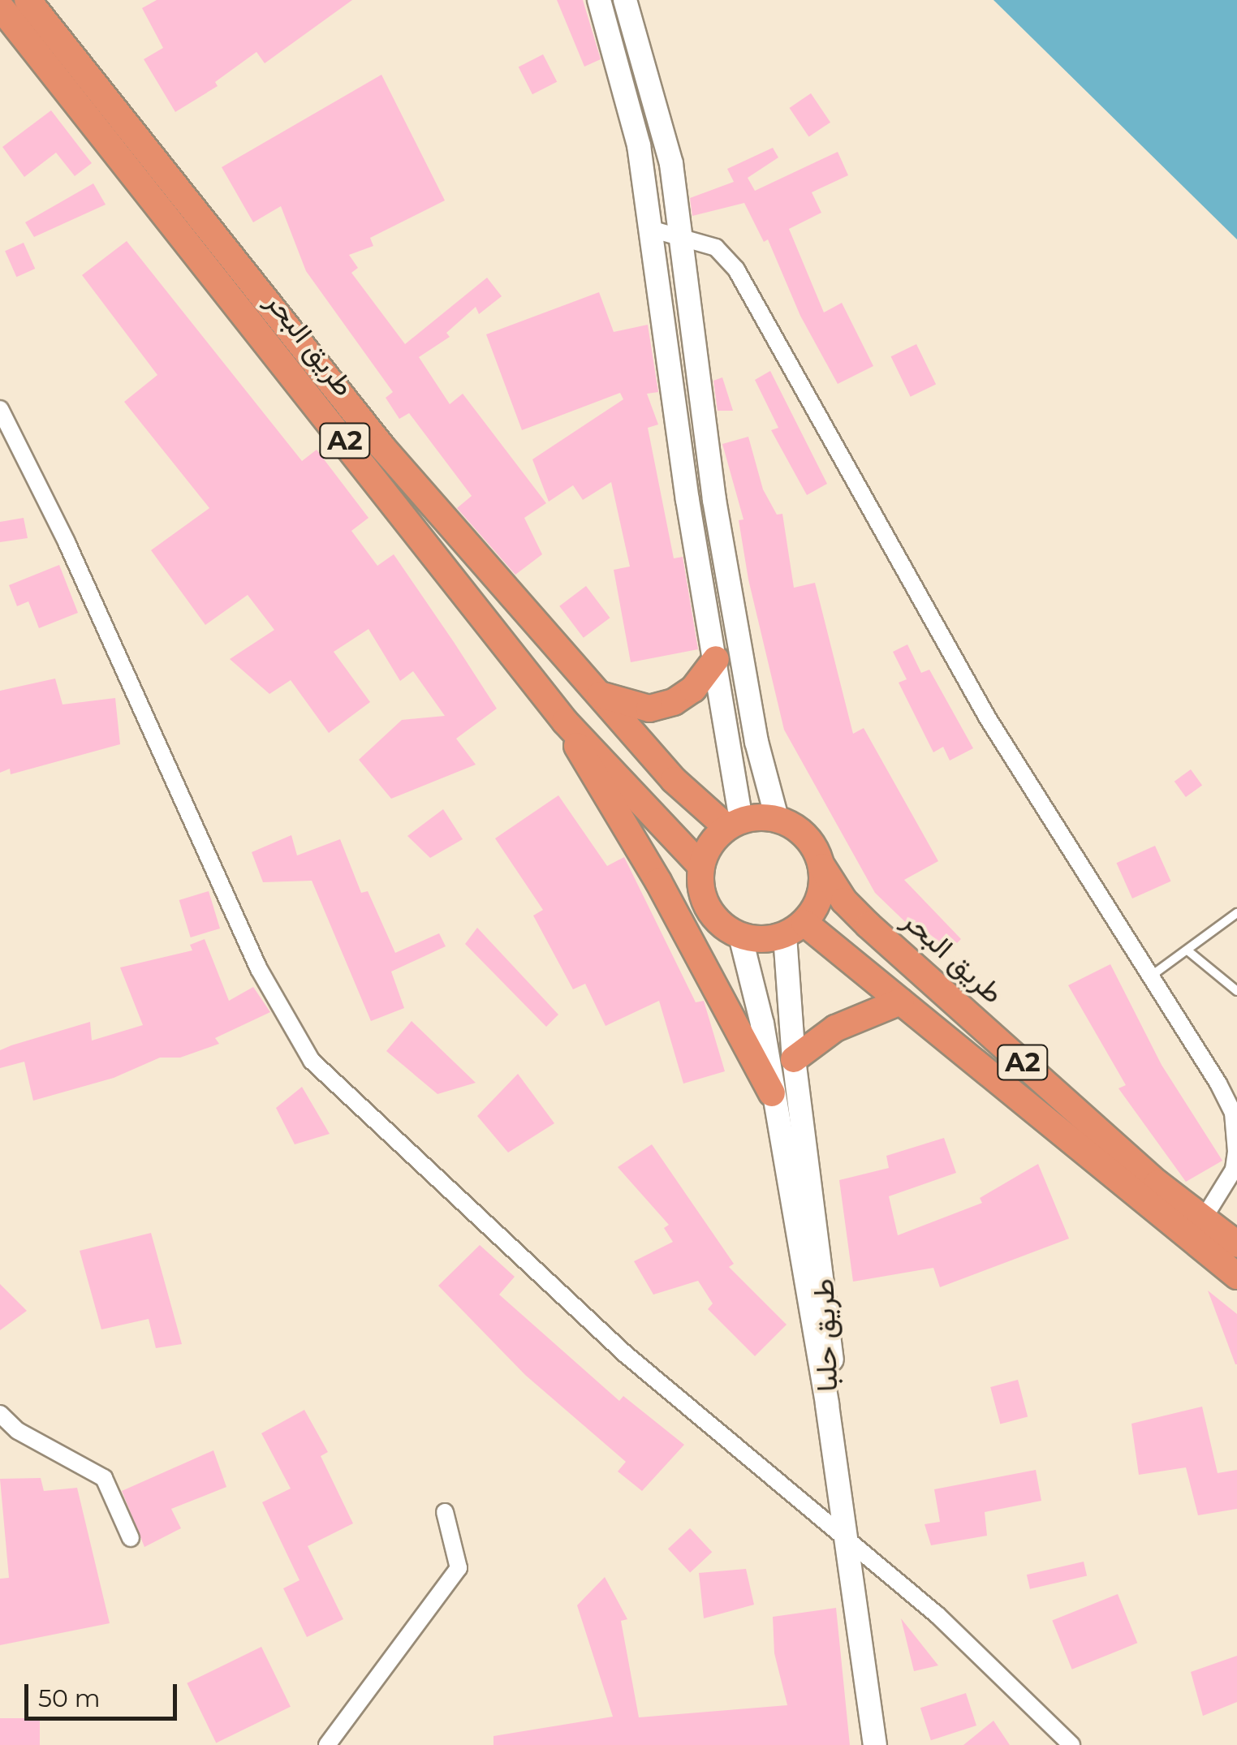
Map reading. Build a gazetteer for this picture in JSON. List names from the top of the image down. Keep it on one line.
{"streets":{"highway":["طريق البحر","A2"],"main road":["طريق حلبا"]},"crossings":[["طريق البحر","A2"],["طريق البحر","طريق حلبا"],["A2","طريق حلبا"]],"scale_bar":"50 m"}
